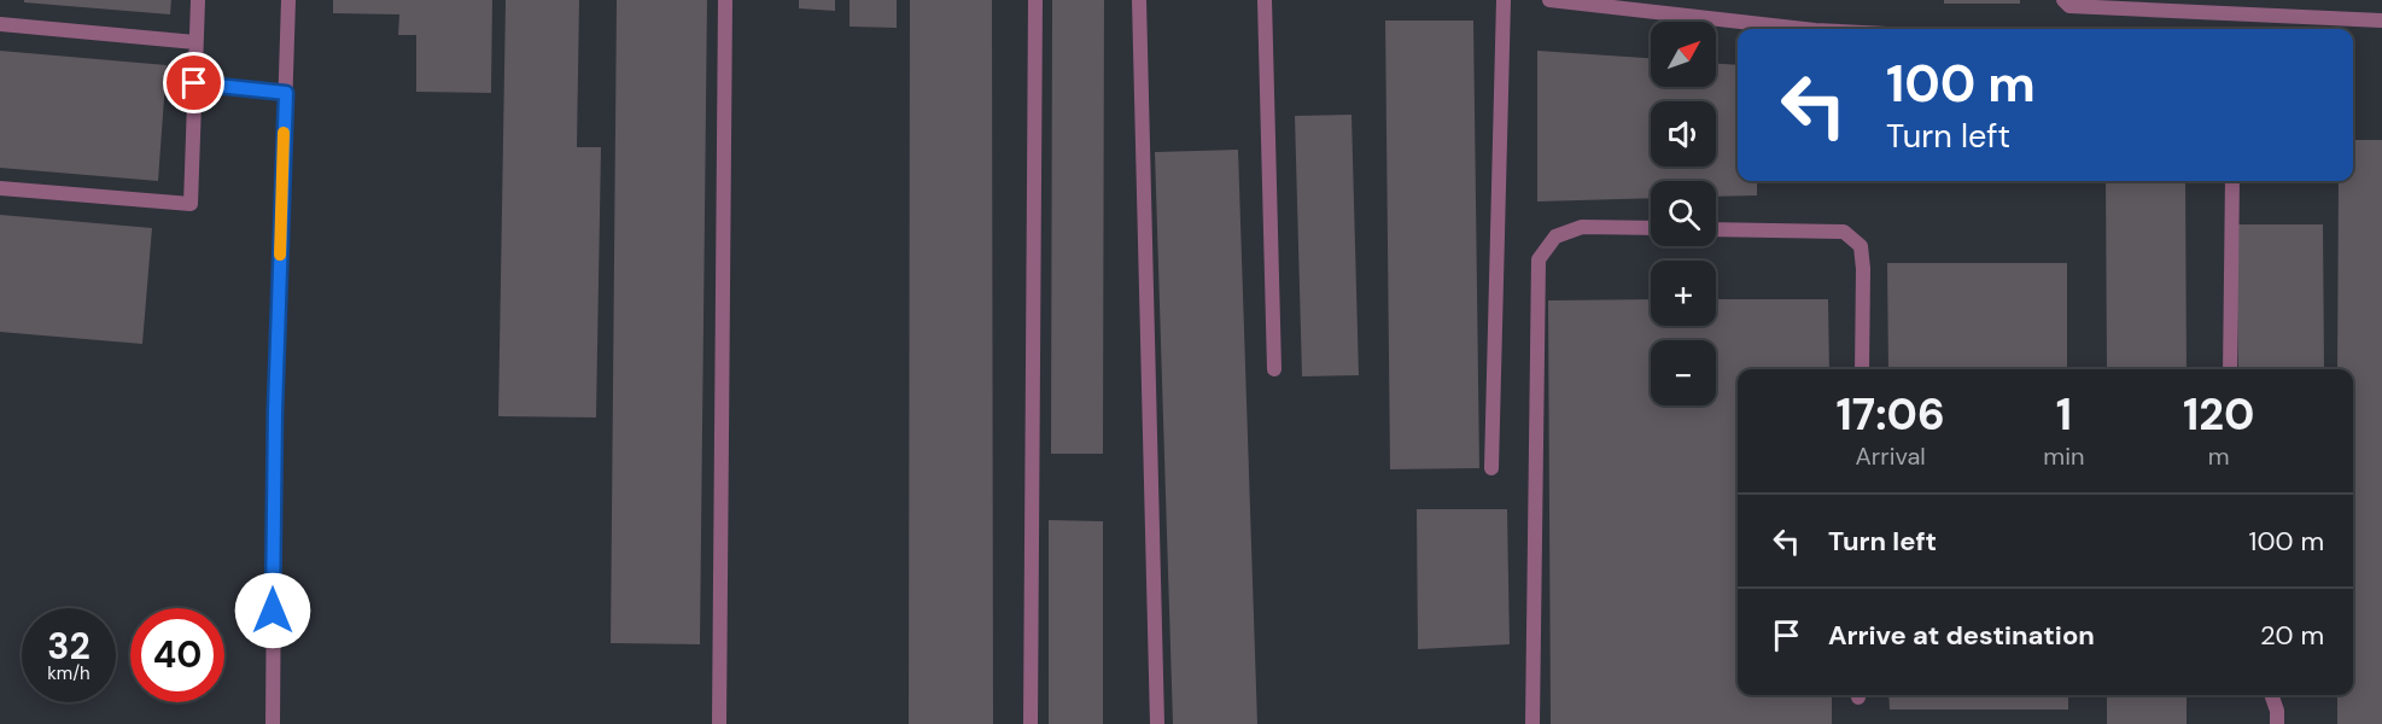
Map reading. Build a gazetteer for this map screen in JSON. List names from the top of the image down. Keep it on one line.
{"north":"top right","page":{"map_buttons":["+","−"],"turn":["100 m","Turn left"],"eta":["17:06","Arrival","1","min","120","m"],"list":[{"name":"Turn left","value":"100 m"},{"name":"Arrive at destination","value":"20 m"}],"speed":"32 km/h","limit":"40"}}
